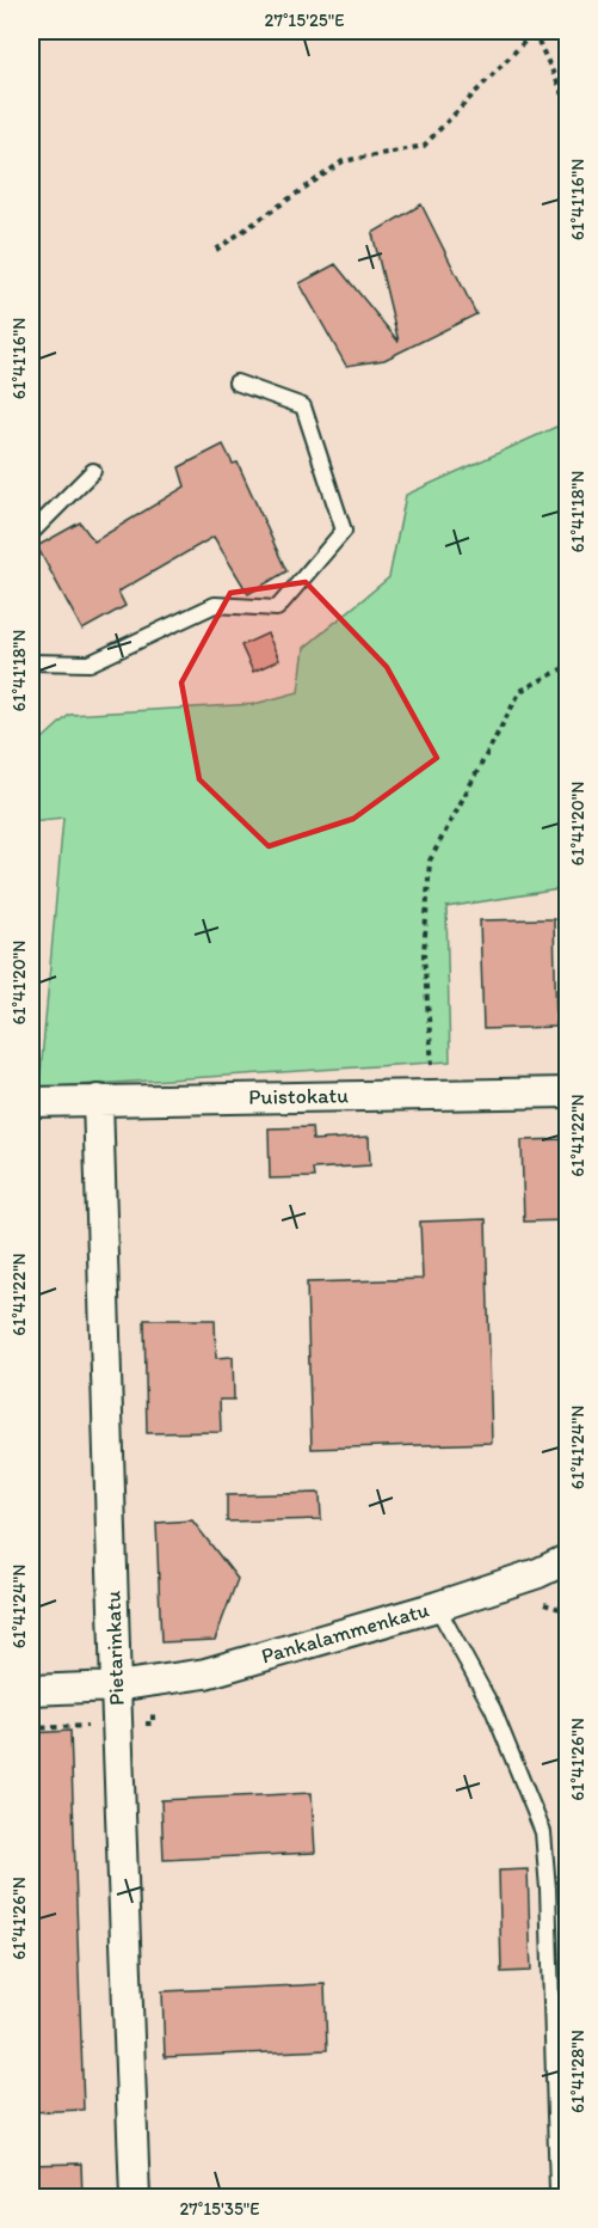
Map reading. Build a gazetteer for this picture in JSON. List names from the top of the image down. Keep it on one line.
{"streets":{"street":["Puistokatu","Pankalammenkatu","Pietarinkatu"]},"crossings":[["Puistokatu","Pietarinkatu"],["Pankalammenkatu","Pietarinkatu"]],"coordinates":["27°15'25\"E","61°41'16\"N","61°41'18\"N","61°41'20\"N","61°41'22\"N","61°41'24\"N","61°41'26\"N","61°41'28\"N","27°15'35\"E"]}
